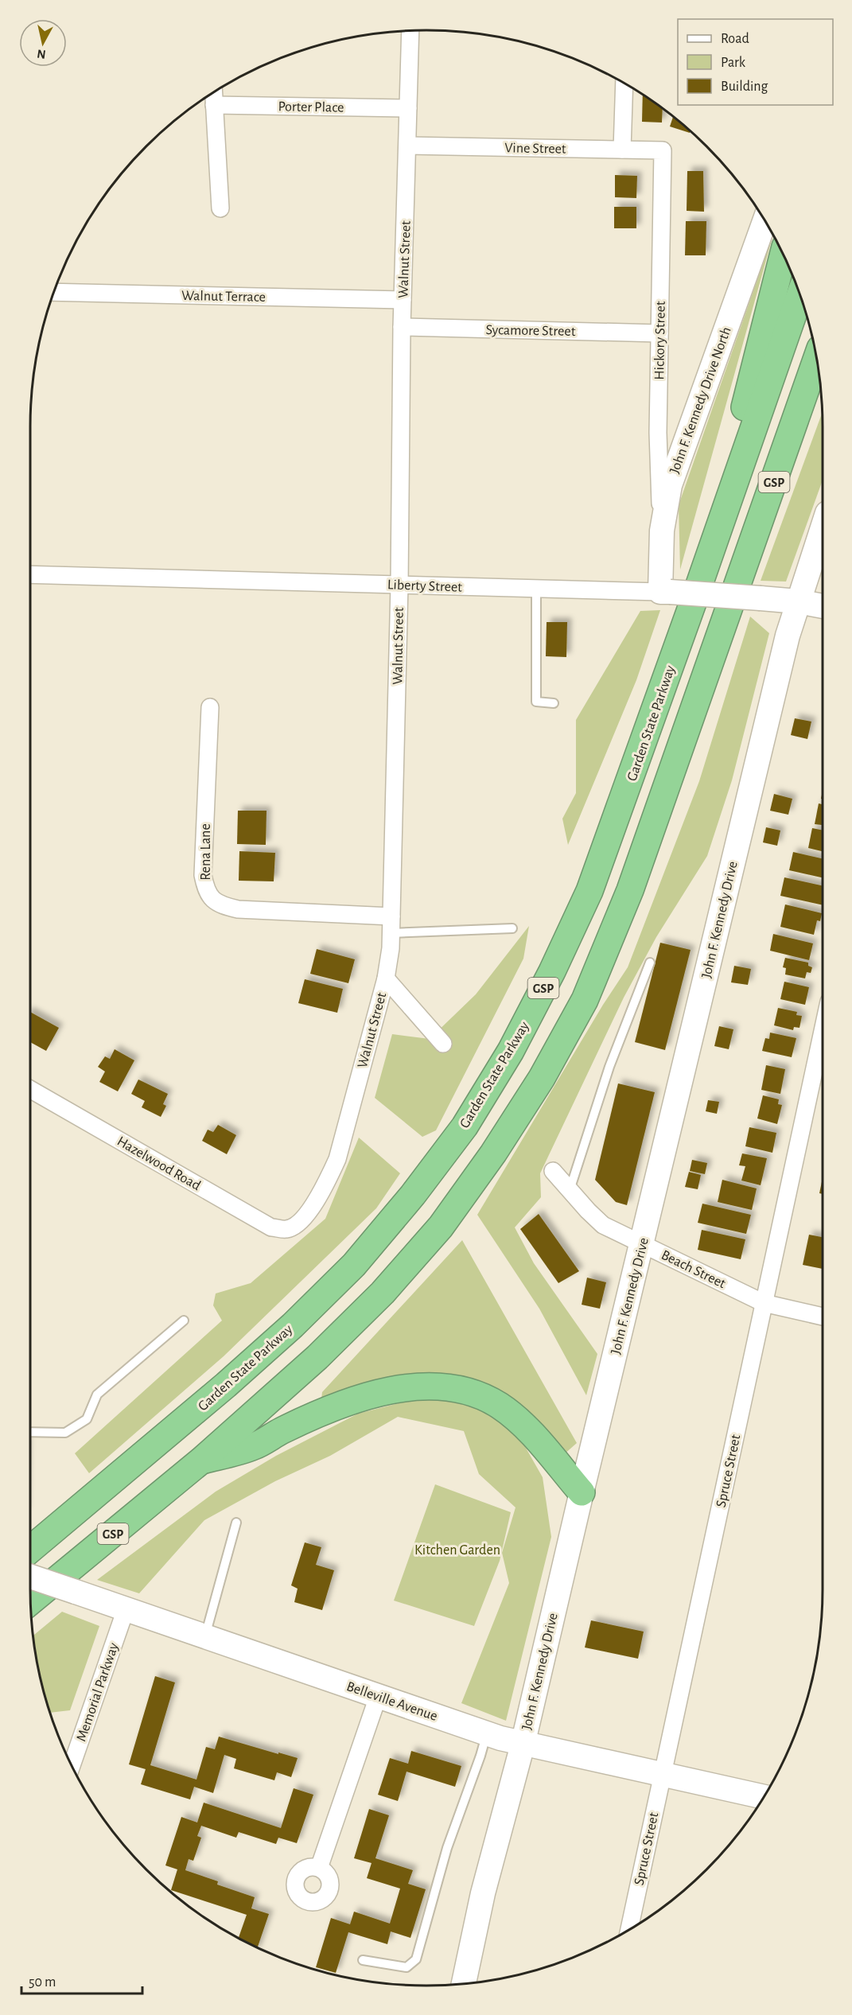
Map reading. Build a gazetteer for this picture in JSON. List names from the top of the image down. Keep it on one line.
{"streets":{"highway":["GSP","Garden State Parkway"],"main road":["John F. Kennedy Drive North","Liberty Street","John F. Kennedy Drive","Belleville Avenue"],"street":["Porter Place","Vine Street","Walnut Street","Walnut Terrace","Sycamore Street","Hickory Street","Rena Lane","Hazelwood Road","Beach Street","Spruce Street","Memorial Parkway"]},"crossings":[["Porter Place","Walnut Street"],["Vine Street","Walnut Street"],["Vine Street","Hickory Street"],["Walnut Street","Walnut Terrace"],["Walnut Street","Sycamore Street"],["Walnut Street","Liberty Street"],["Walnut Street","Rena Lane"],["Walnut Street","Hazelwood Road"],["Sycamore Street","Hickory Street"],["Hickory Street","John F. Kennedy Drive North"],["John F. Kennedy Drive North","Liberty Street"],["Liberty Street","John F. Kennedy Drive"],["John F. Kennedy Drive","Beach Street"],["John F. Kennedy Drive","Belleville Avenue"],["Beach Street","Spruce Street"],["Spruce Street","Belleville Avenue"],["Memorial Parkway","Belleville Avenue"]],"parks":["Kitchen Garden"],"legend":["Road","Park","Building"],"scale_bar":"50 m","north":"bottom"}
